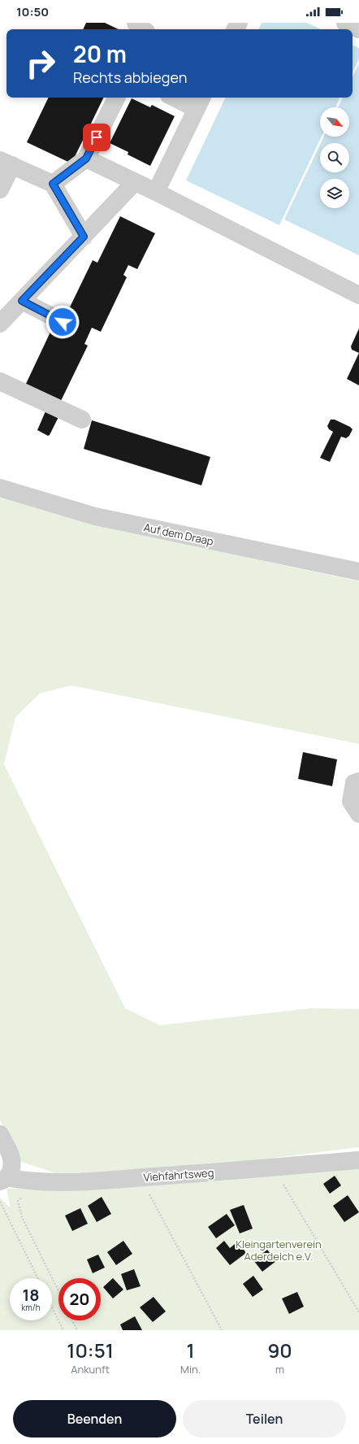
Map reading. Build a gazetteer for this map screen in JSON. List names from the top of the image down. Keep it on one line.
{"streets":{"street":["Auf dem Draap","Viehfahrtsweg"]},"parks":["Kleingartenverein Aderdeich e.V."],"north":"bottom right","page":{"status":"10:50","turn":["20 m","Rechts abbiegen"],"speed":"18 km/h","limit":"20","eta":["10:51","Ankunft","1","Min.","90","m"],"buttons":["Beenden","Teilen"]}}
